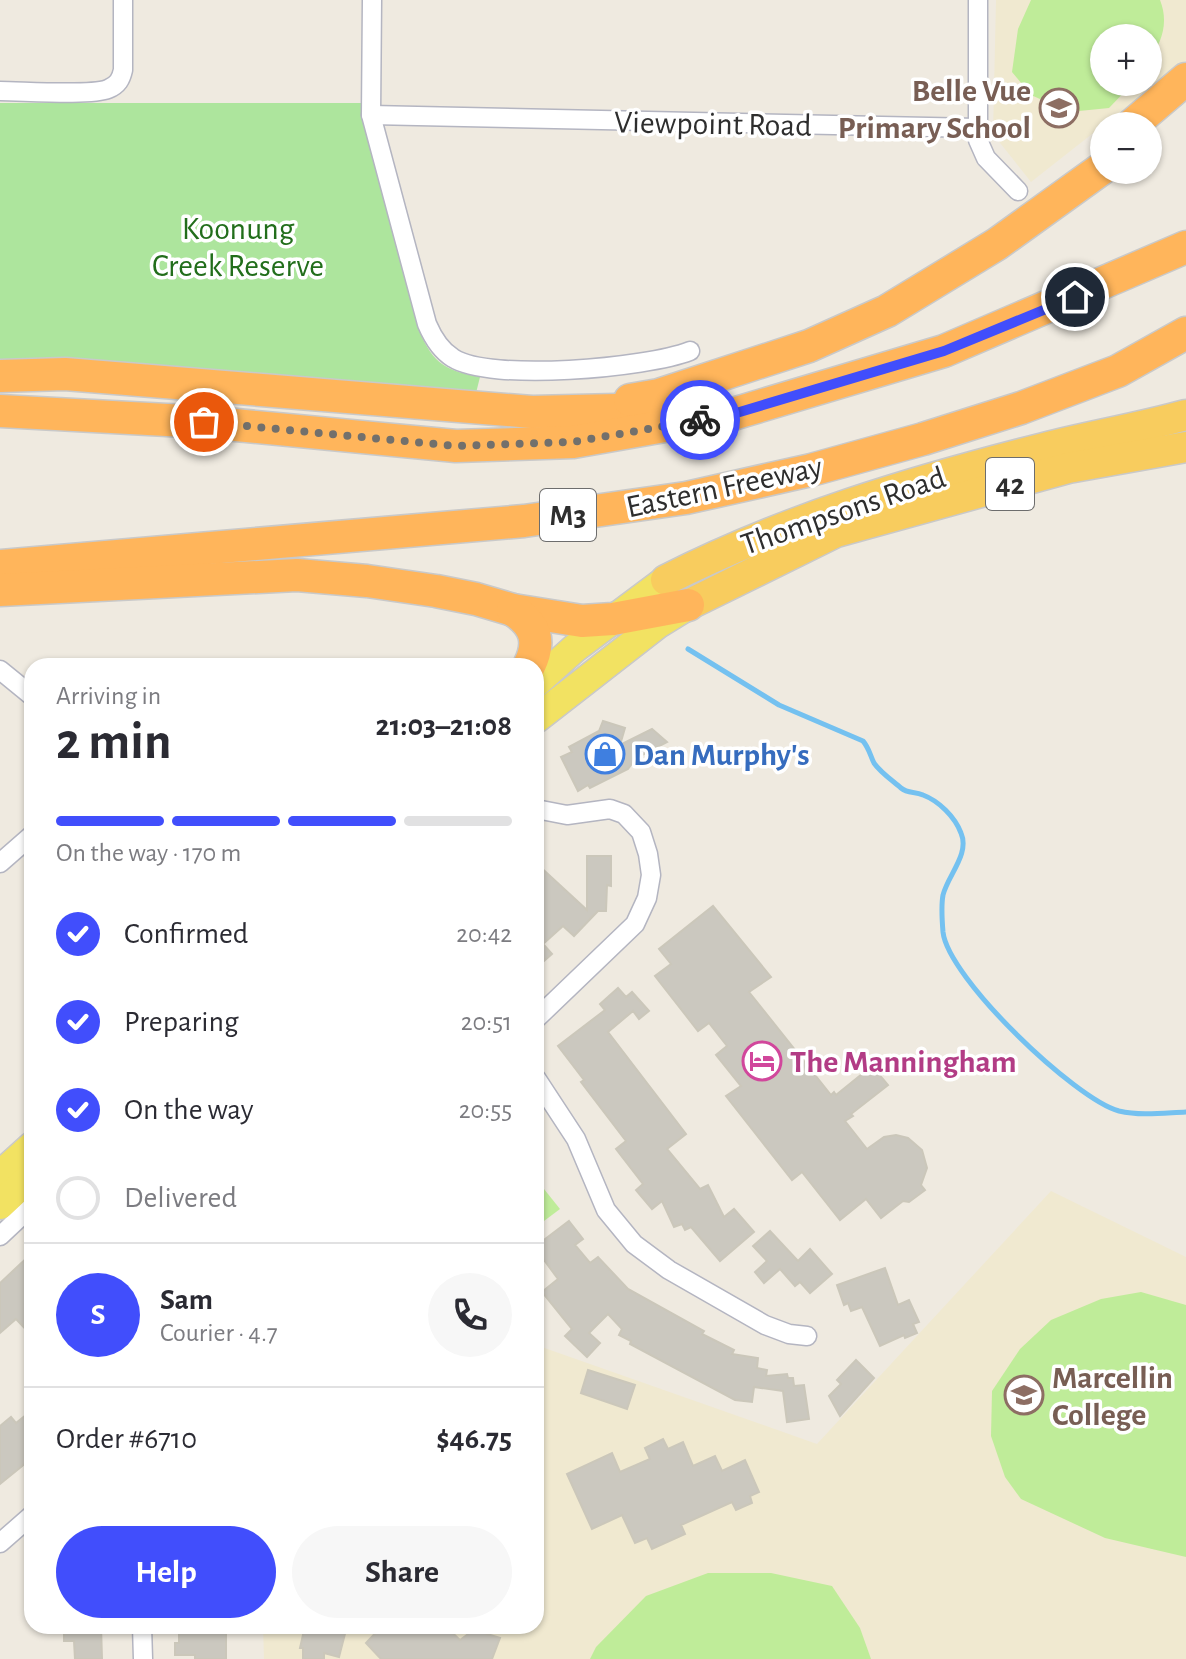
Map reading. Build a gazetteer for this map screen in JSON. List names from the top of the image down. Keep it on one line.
{"streets":{"highway":["42","Eastern Freeway","Thompsons Road","M3"],"street":["Viewpoint Road"]},"parks":["Koonung Creek Reserve"],"places":{"school or university":["Belle Vue Primary School","Marcellin College"],"shop":["Dan Murphy's"],"hotel":["The Manningham"]},"page":{"map_buttons":["+","−"],"heading":["2 min","Arriving in","21:03–21:08"],"panel":["Sam","Courier · 4.7","Order #6710","$46.75"],"bar":"On the way · 170 m","list":[["Confirmed","20:42"],["Preparing","20:51"],["On the way","20:55"],"Delivered"],"round":"S","buttons":["Help","Share"]}}
